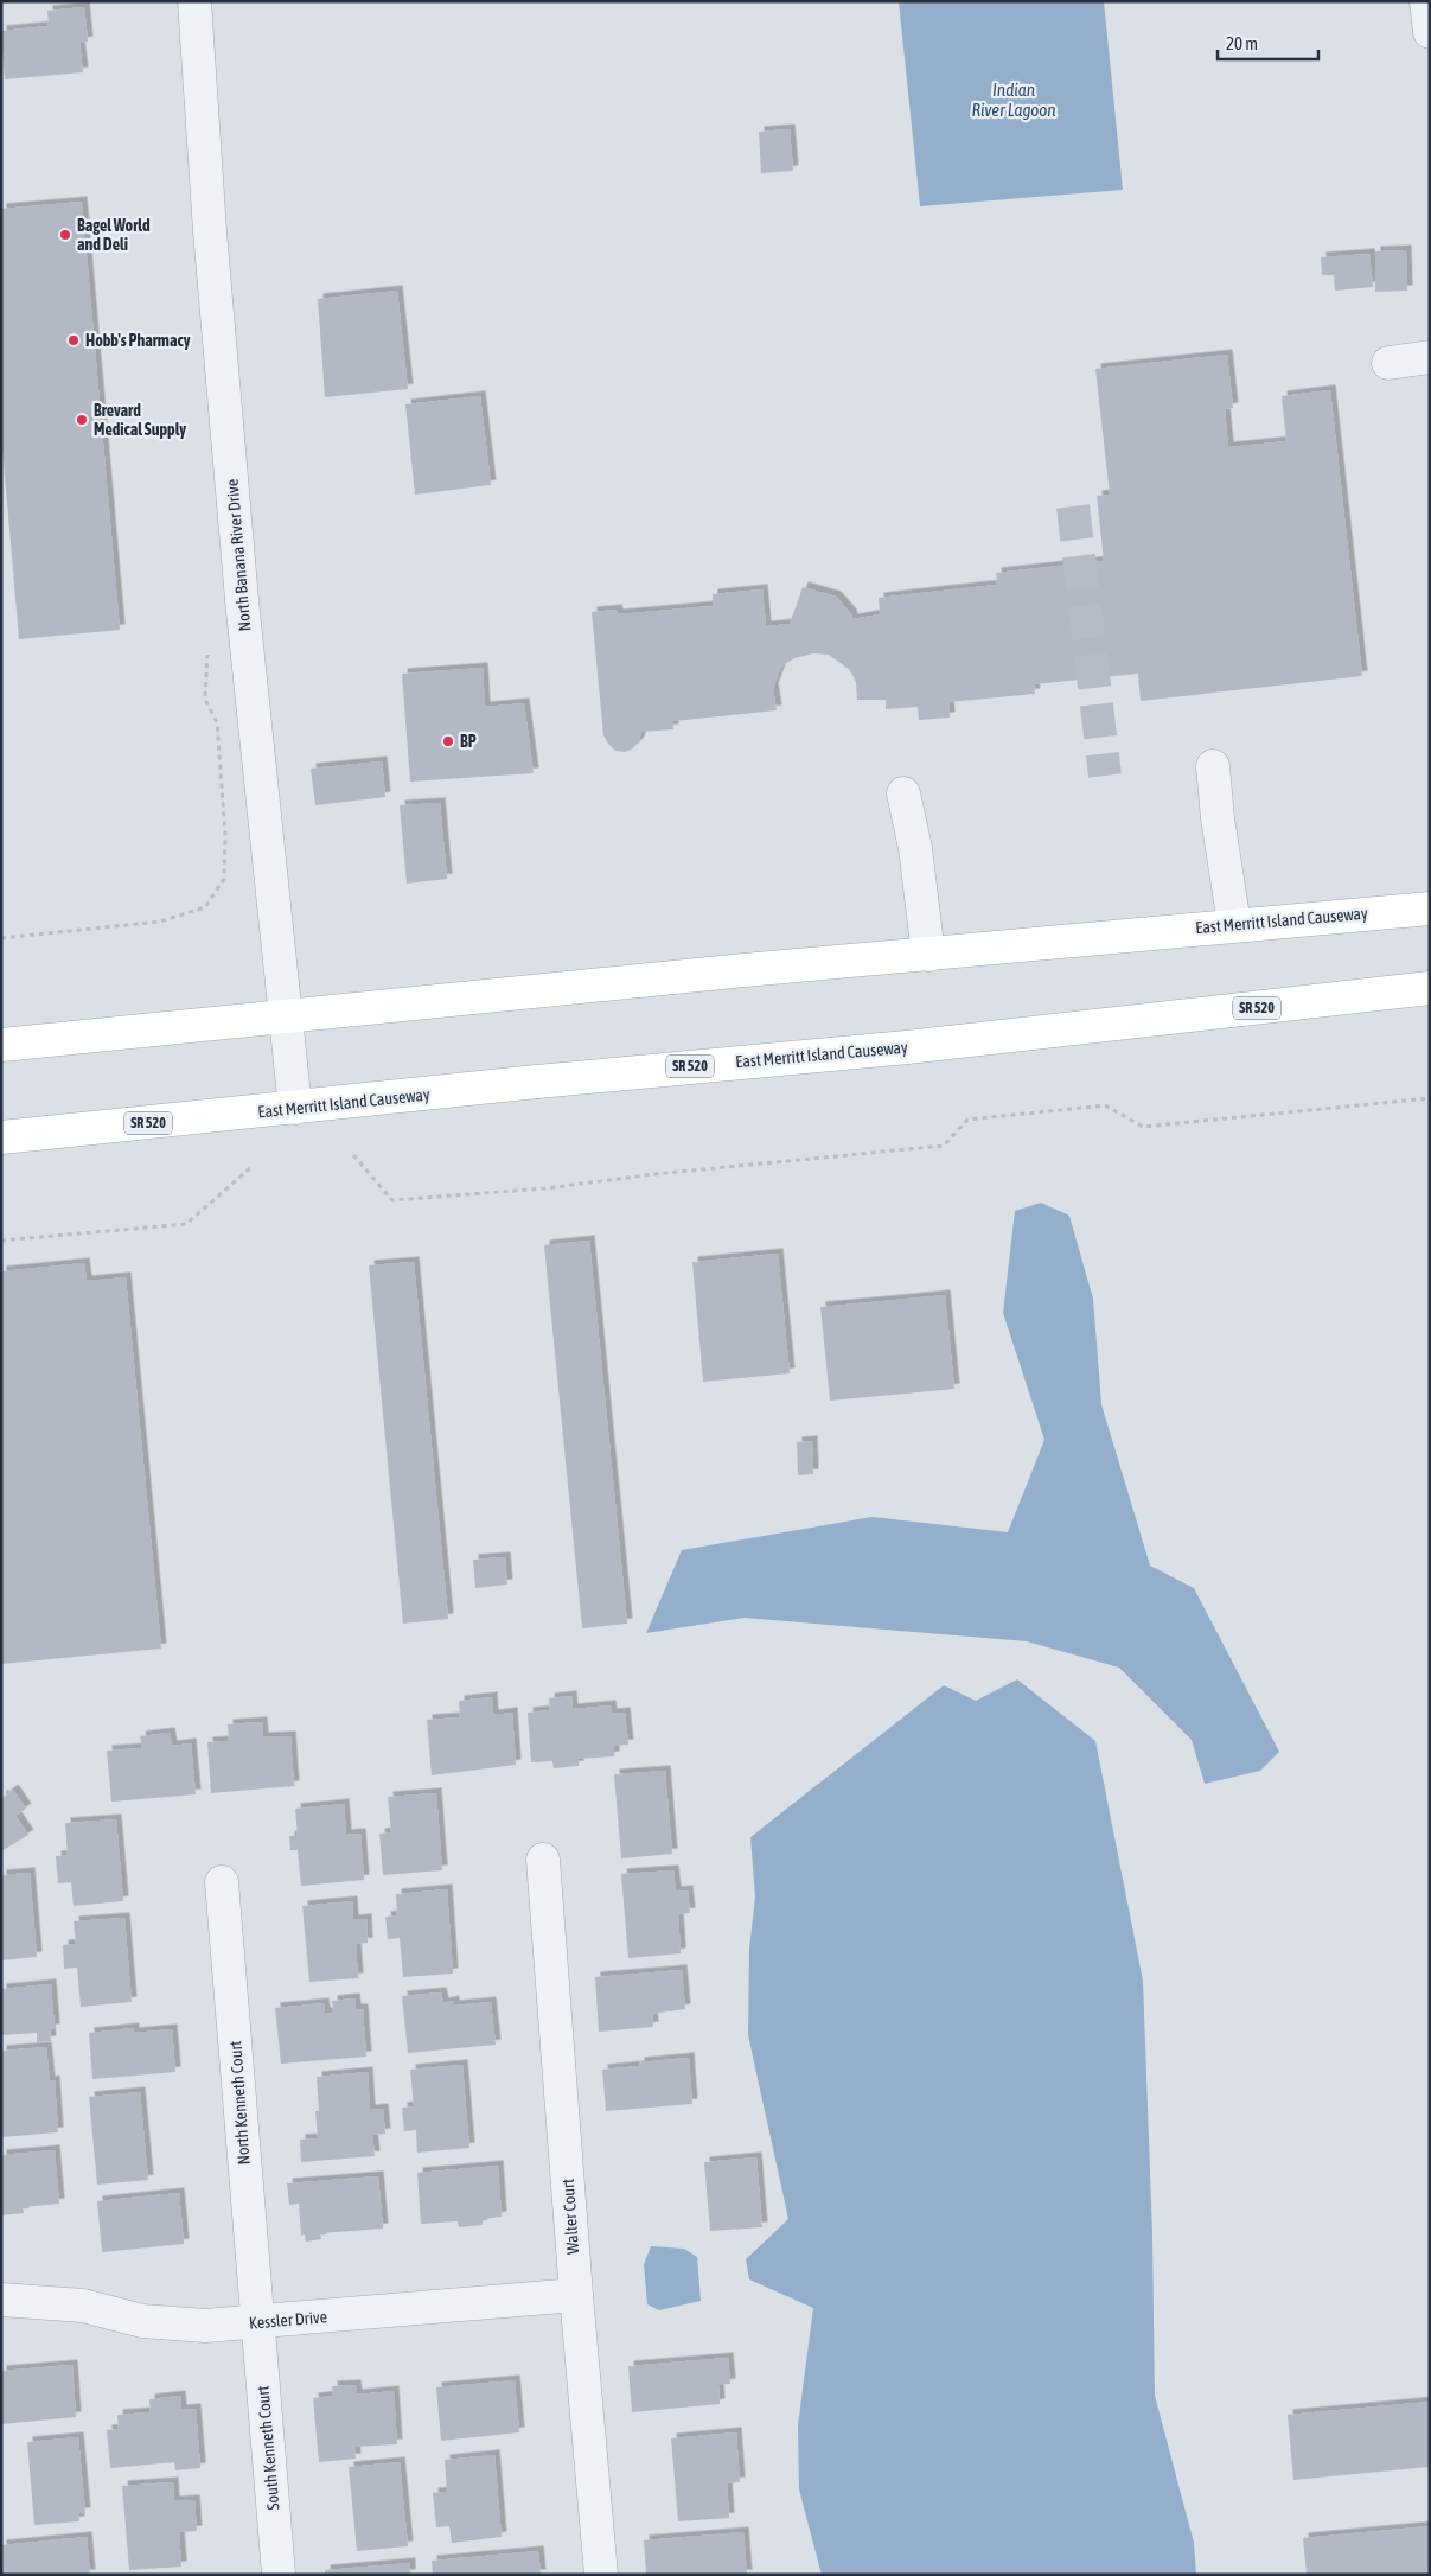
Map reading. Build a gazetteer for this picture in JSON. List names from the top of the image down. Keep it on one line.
{"streets":{"main road":["East Merritt Island Causeway","SR 520"],"street":["North Banana River Drive","North Kenneth Court","Walter Court","Kessler Drive","South Kenneth Court"]},"crossings":[["North Banana River Drive","East Merritt Island Causeway"],["North Kenneth Court","Kessler Drive"],["North Kenneth Court","South Kenneth Court"],["Walter Court","Kessler Drive"],["Kessler Drive","South Kenneth Court"]],"water":["Indian River Lagoon"],"places":["Bagel World and Deli","Hobb's Pharmacy","Brevard Medical Supply","BP"],"scale_bar":"20 m"}
